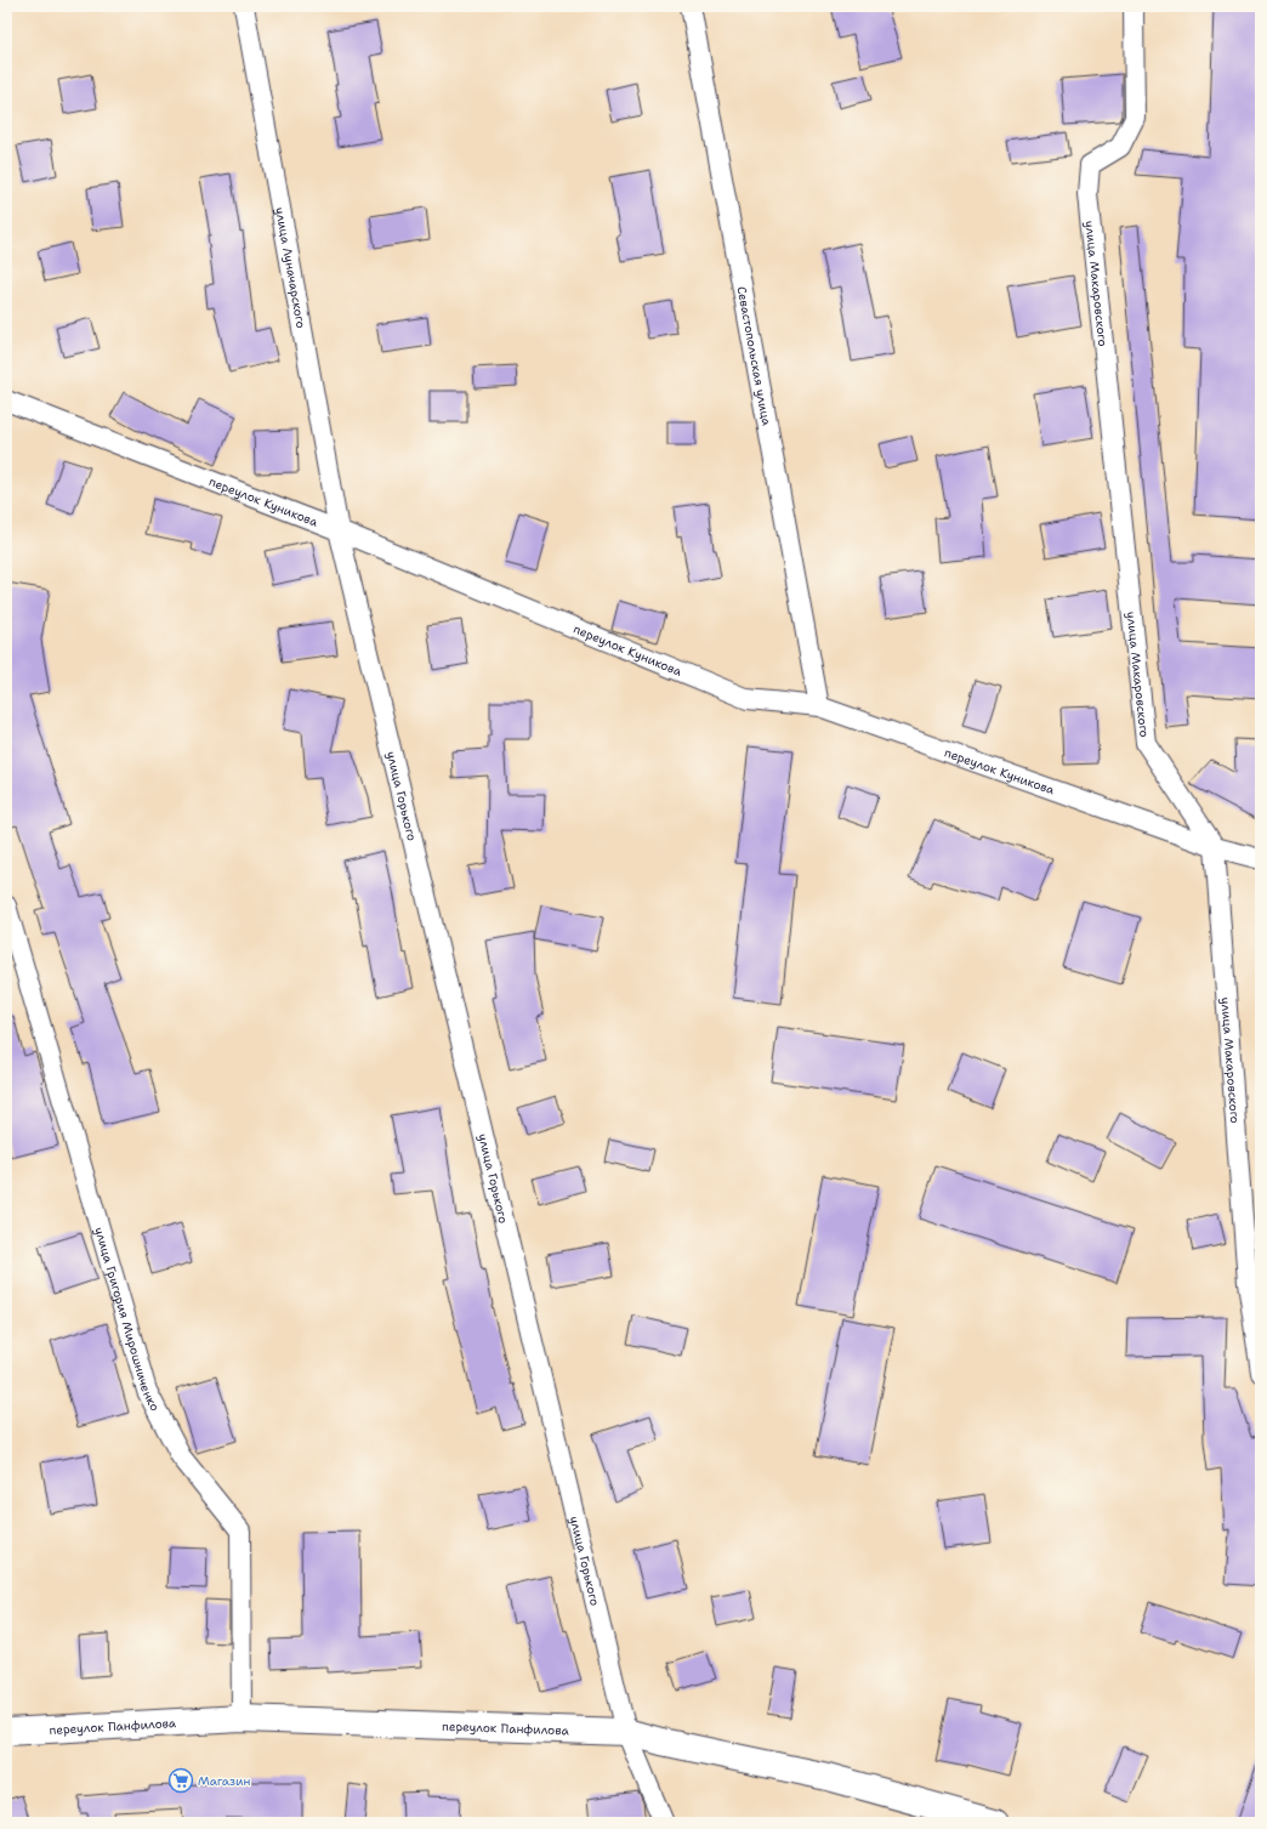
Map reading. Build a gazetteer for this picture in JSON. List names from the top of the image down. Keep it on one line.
{"streets":{"street":["улица Луначарского","улица Макаровского","Севастопольская улица","переулок Куникова","улица Горького","улица Григория Мирошниченко","переулок Панфилова"]},"crossings":[["улица Луначарского","переулок Куникова"],["улица Луначарского","улица Горького"],["улица Макаровского","переулок Куникова"],["Севастопольская улица","переулок Куникова"],["переулок Куникова","улица Горького"],["улица Горького","переулок Панфилова"],["улица Григория Мирошниченко","переулок Панфилова"]],"places":{"supermarket":["Магазин"]}}
